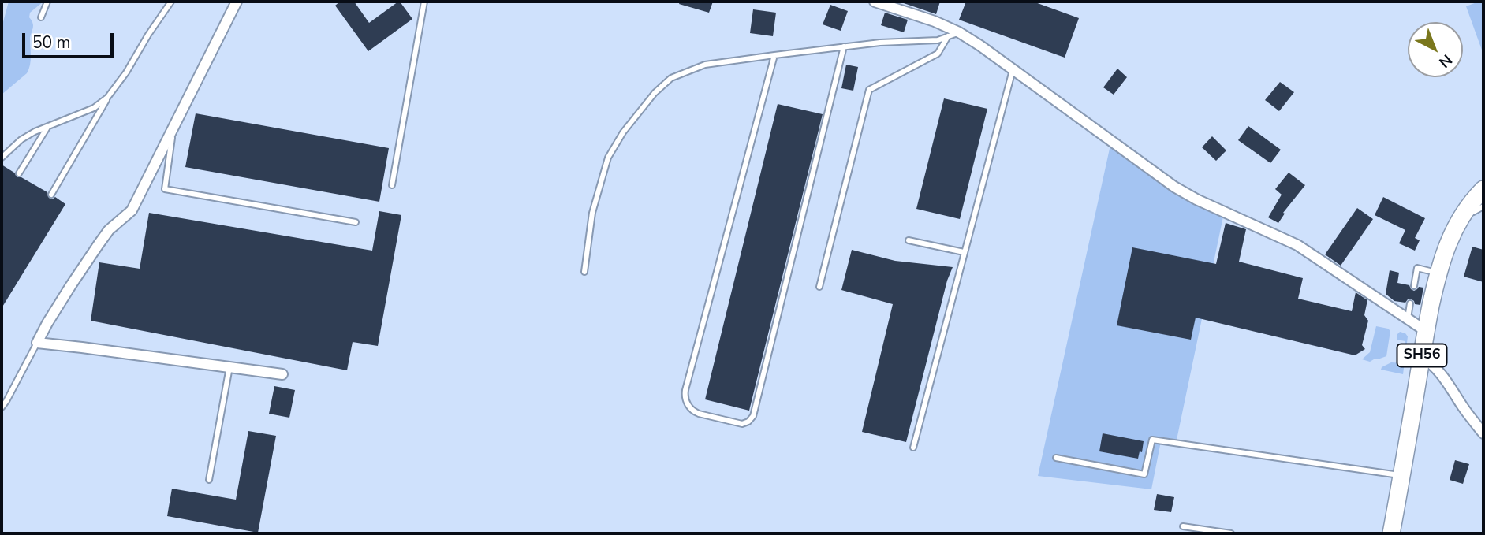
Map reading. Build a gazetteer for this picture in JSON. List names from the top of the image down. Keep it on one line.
{"streets":{"main road":["SH56"]},"scale_bar":"50 m","north":"bottom right"}
